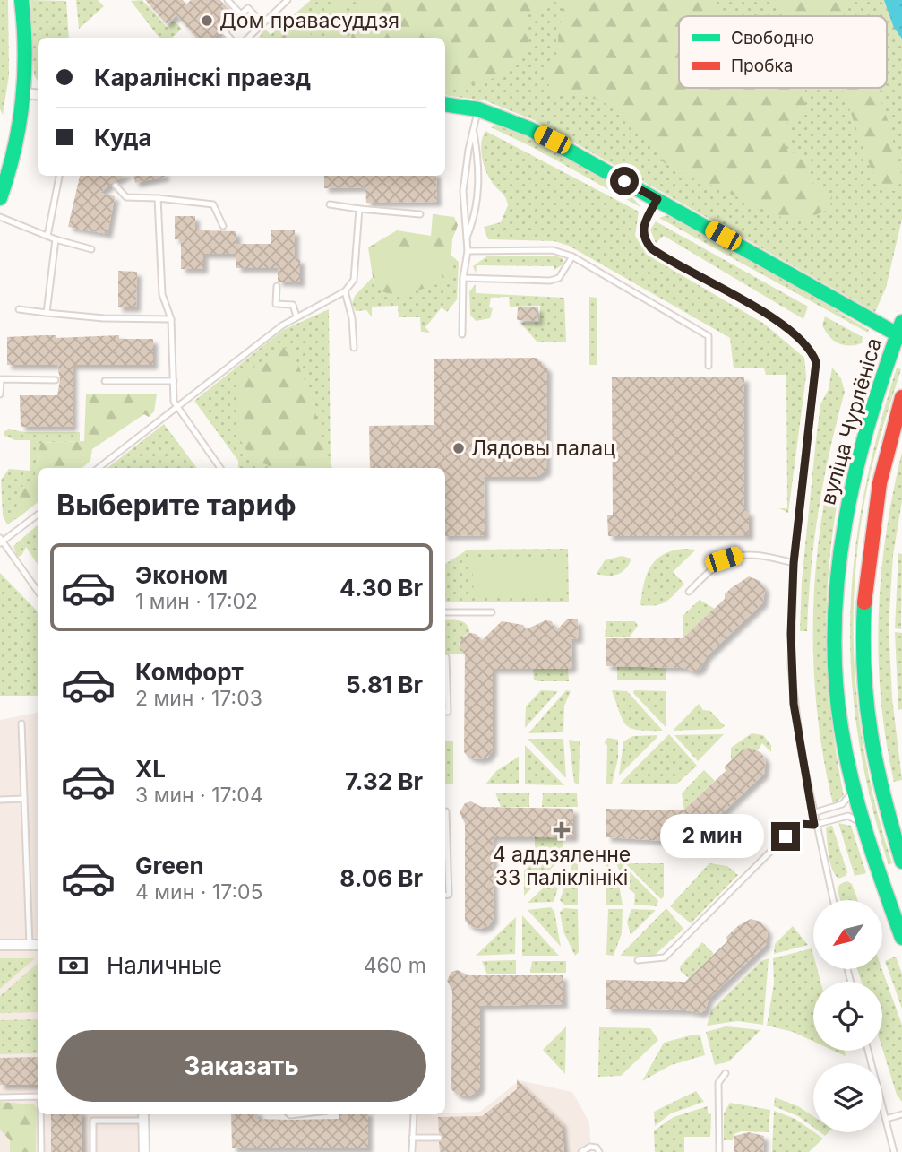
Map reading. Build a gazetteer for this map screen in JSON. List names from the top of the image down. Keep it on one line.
{"streets":{"main road":["вуліца Чурлёніса"]},"places":{"other":["Дом правасуддзя","Лядовы палац"],"health":["4 аддзяленне 33 паліклінікі"]},"legend":["Свободно","Пробка"],"north":"bottom left","page":{"banner":["Каралінскі праезд","Куда"],"heading":"Выберите тариф","list":[{"name":"Эконом","note":"1 мин · 17:02","value":"4.30 Br"},{"name":"Комфорт","note":"2 мин · 17:03","value":"5.81 Br"},{"name":"XL","note":"3 мин · 17:04","value":"7.32 Br"},{"name":"Green","note":"4 мин · 17:05","value":"8.06 Br"}],"bubble":"2 мин","pay":["Наличные","460 m"],"buttons":"Заказать"}}
